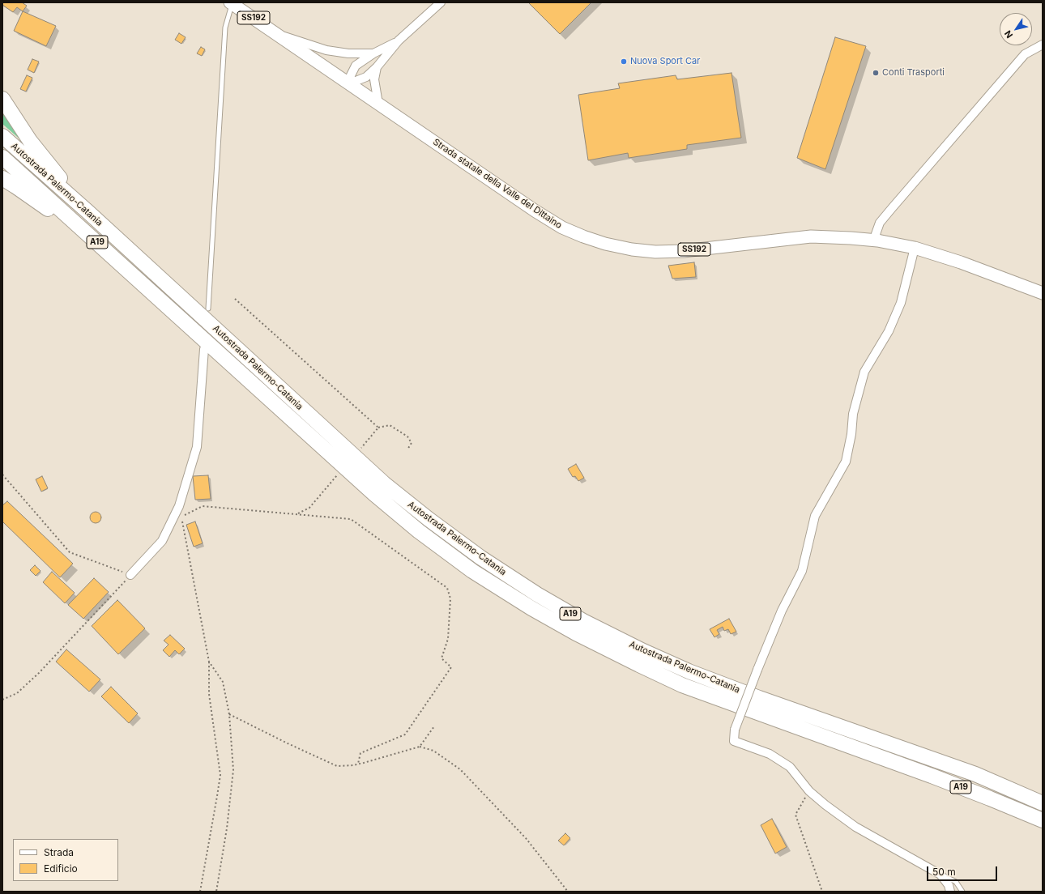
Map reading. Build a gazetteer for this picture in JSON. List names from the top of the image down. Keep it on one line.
{"streets":{"highway":["Autostrada Palermo-Catania","A19"],"main road":["SS192","Strada statale della Valle del Dittaino"]},"crossings":[["SS192","Strada statale della Valle del Dittaino"]],"places":["Nuova Sport Car","Conti Trasporti"],"legend":["Strada","Edificio"],"scale_bar":"50 m","north":"bottom left"}
